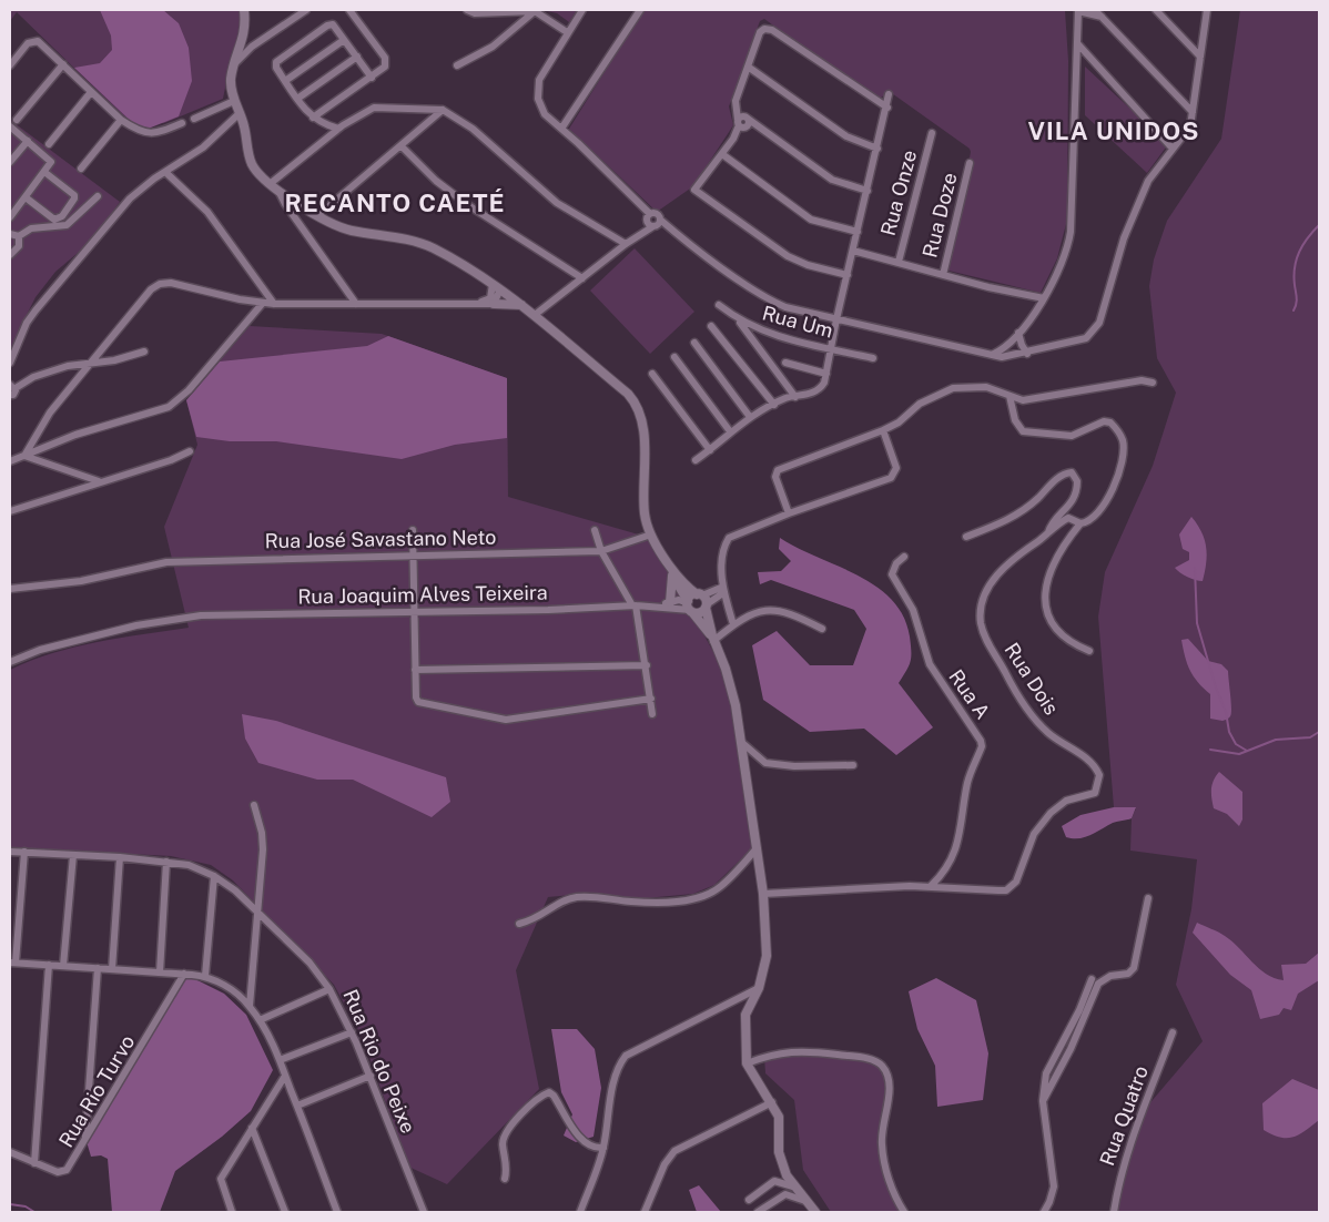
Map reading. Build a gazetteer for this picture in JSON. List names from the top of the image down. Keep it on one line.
{"streets":{"street":["Rua Onze","Rua Doze","Rua Um","Rua José Savastano Neto","Rua Joaquim Alves Teixeira","Rua Dois","Rua A","Rua Rio do Peixe","Rua Rio Turvo","Rua Quatro"]},"crossings":[["Rua Dois","Rua A"]],"districts":["VILA UNIDOS","RECANTO CAETÉ"]}
